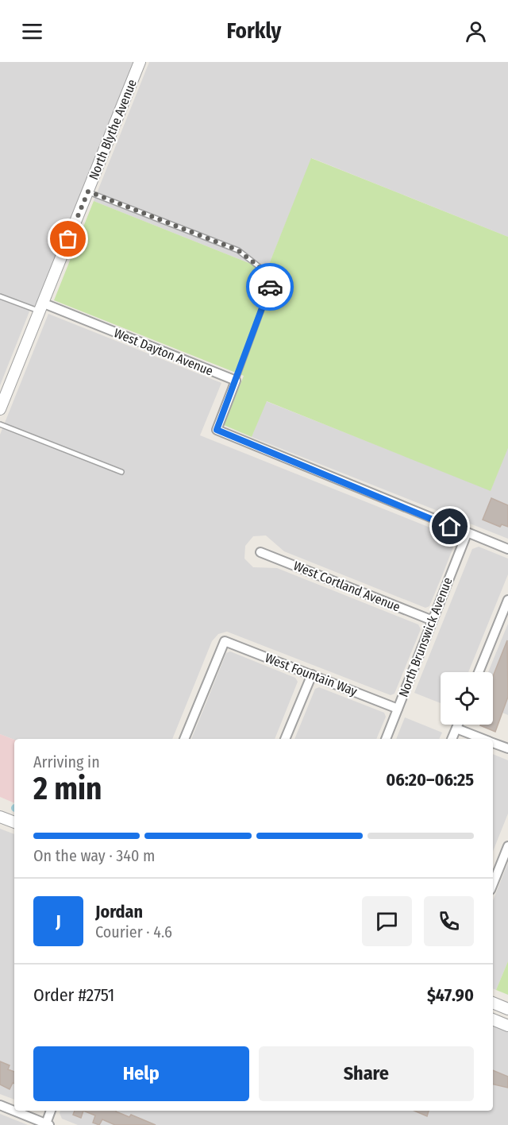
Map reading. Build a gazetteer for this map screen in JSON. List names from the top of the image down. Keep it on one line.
{"streets":{"street":["North Blythe Avenue","West Dayton Avenue","West Cortland Avenue","North Brunswick Avenue","West Fountain Way"]},"crossings":[["North Blythe Avenue","West Dayton Avenue"],["West Cortland Avenue","North Brunswick Avenue"],["North Brunswick Avenue","West Fountain Way"]],"page":{"header":"Forkly","heading":["2 min","Arriving in","06:20–06:25"],"panel":["Jordan","Courier · 4.6","Order #2751","$47.90"],"bar":"On the way · 340 m","round":"J","buttons":["Help","Share"]}}
